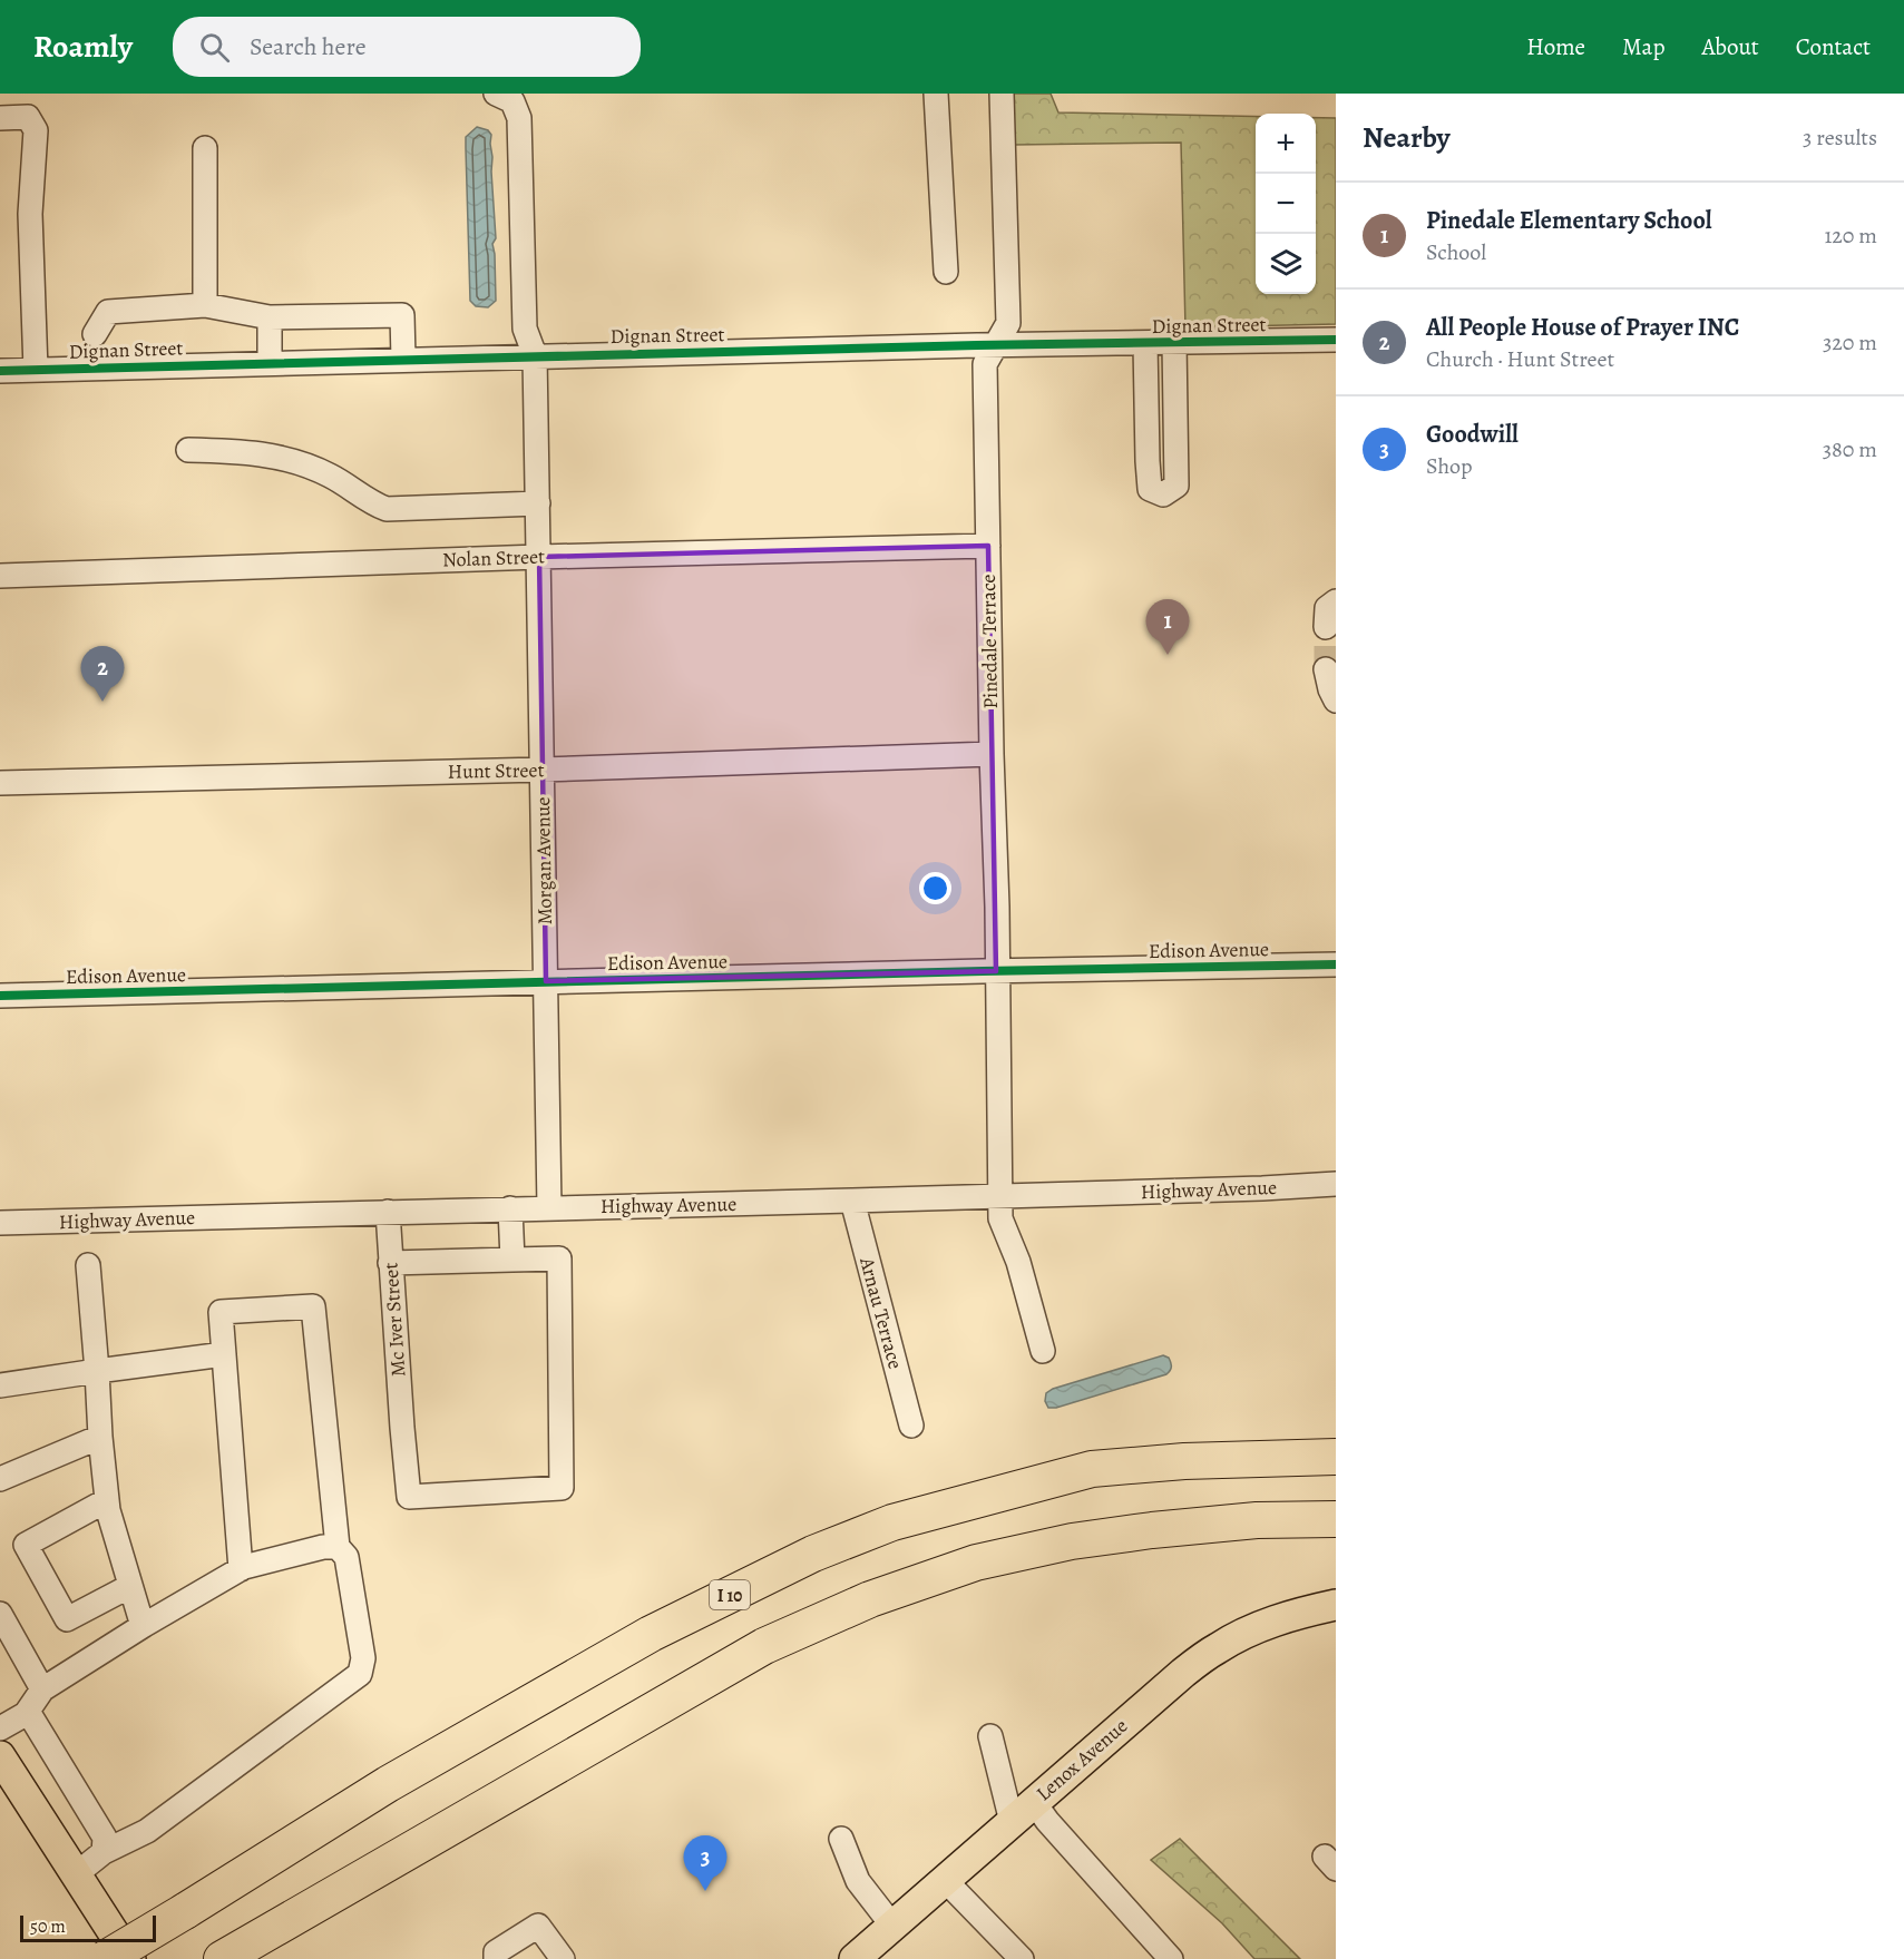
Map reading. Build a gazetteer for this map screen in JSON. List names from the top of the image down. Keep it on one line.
{"streets":{"highway":["I 10"],"main road":["Lenox Avenue"],"street":["Dignan Street","Nolan Street","Pinedale Terrace","Hunt Street","Morgan Avenue","Edison Avenue","Highway Avenue","Arnau Terrace","Mc Iver Street"]},"crossings":[["Dignan Street","Pinedale Terrace"],["Dignan Street","Morgan Avenue"],["Nolan Street","Pinedale Terrace"],["Nolan Street","Morgan Avenue"],["Pinedale Terrace","Hunt Street"],["Pinedale Terrace","Edison Avenue"],["Pinedale Terrace","Highway Avenue"],["Hunt Street","Morgan Avenue"],["Morgan Avenue","Edison Avenue"],["Morgan Avenue","Highway Avenue"],["Highway Avenue","Arnau Terrace"],["Highway Avenue","Mc Iver Street"]],"scale_bar":"50 m","page":{"header":"Roamly","search":"Search here","nav":["Home","Map","About","Contact"],"heading":["Nearby","3 results"],"map_buttons":["+","−"],"list":[{"mark":"1","name":"Pinedale Elementary School","note":"School","value":"120 m"},{"mark":"2","name":"All People House of Prayer INC","note":"Church · Hunt Street","value":"320 m"},{"mark":"3","name":"Goodwill","note":"Shop","value":"380 m"}],"pins":["1","2","3"],"scale":"50 m"}}
